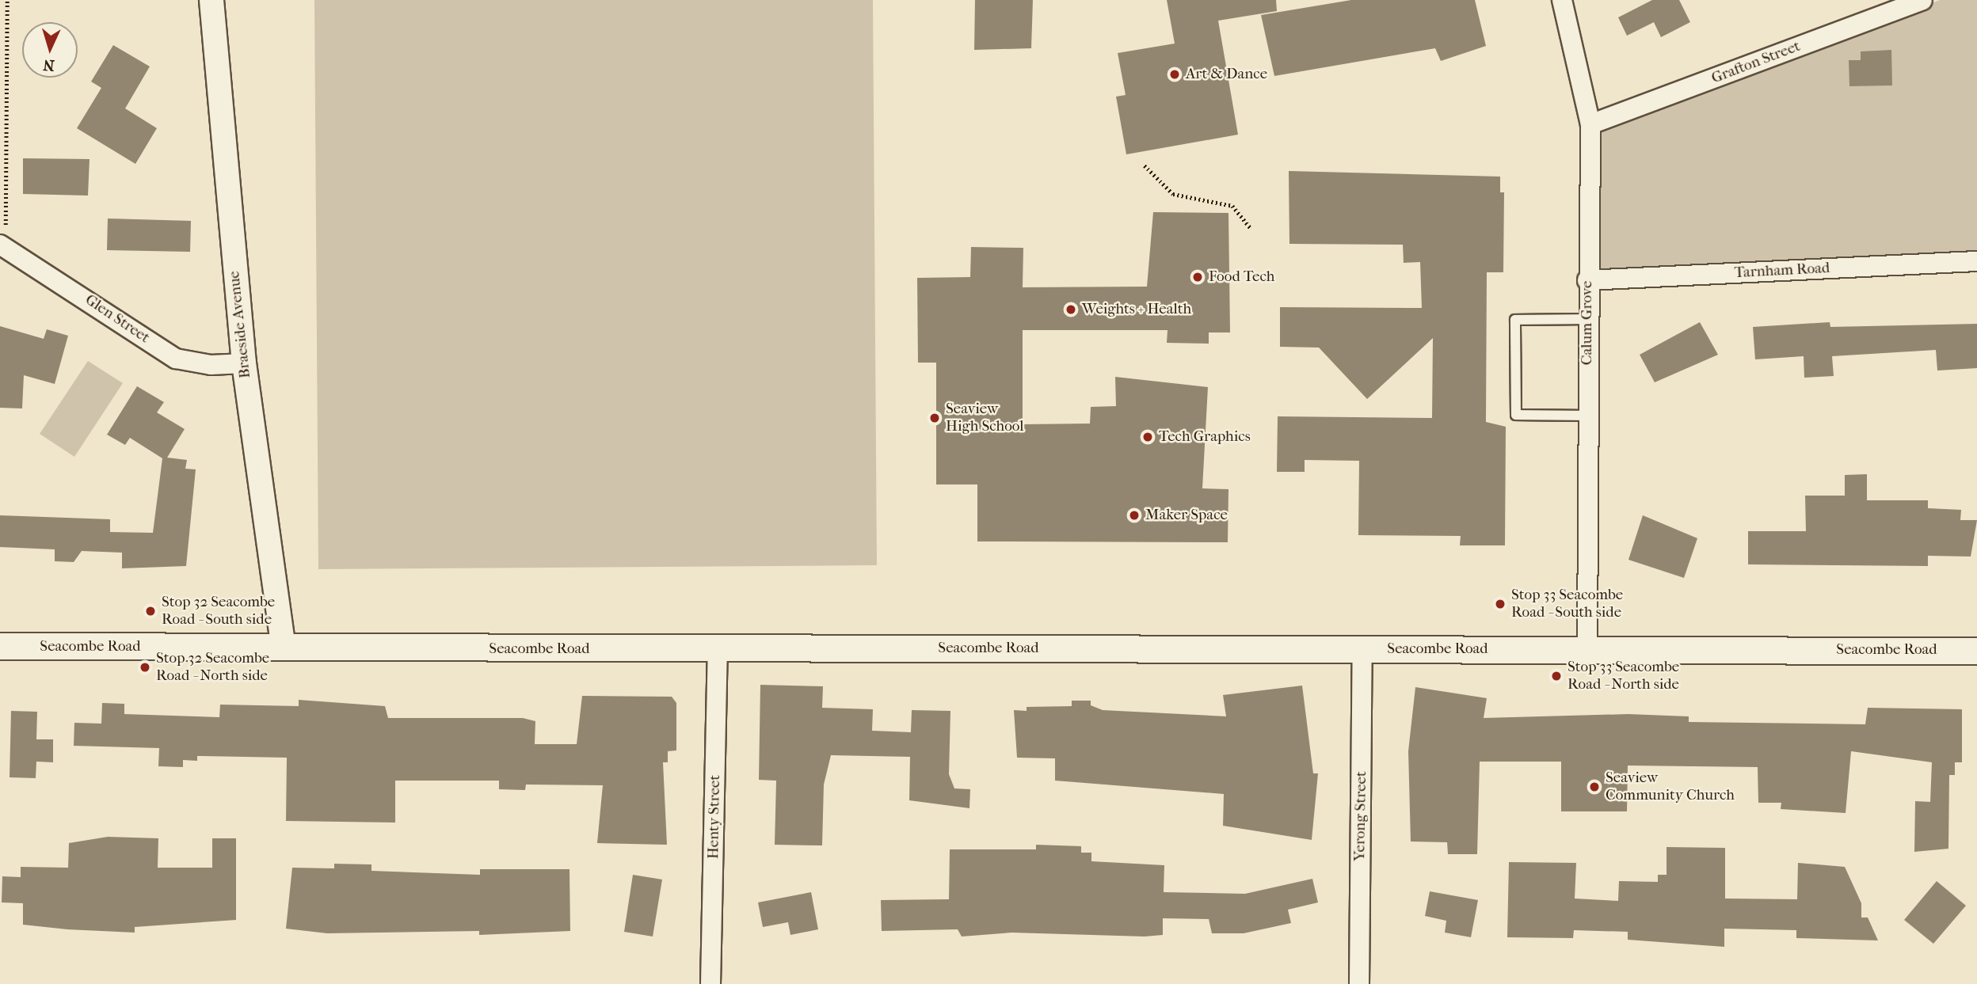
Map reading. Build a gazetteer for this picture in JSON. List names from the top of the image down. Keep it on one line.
{"streets":{"main road":["Seacombe Road"],"street":["Grafton Street","Tarnham Road","Glen Street","Calum Grove","Braeside Avenue","Yerong Street","Henty Street"]},"crossings":[["Grafton Street","Calum Grove"],["Tarnham Road","Calum Grove"],["Glen Street","Braeside Avenue"],["Calum Grove","Seacombe Road"],["Braeside Avenue","Seacombe Road"],["Seacombe Road","Yerong Street"],["Seacombe Road","Henty Street"]],"places":["Art & Dance","Food Tech","Weights + Health","Seaview High School","Tech Graphics","Maker Space","Stop 33 Seacombe Road - South side","Stop 32 Seacombe Road - South side","Stop 32 Seacombe Road - North side","Stop 33 Seacombe Road - North side","Seaview Community Church"],"north":"bottom"}
